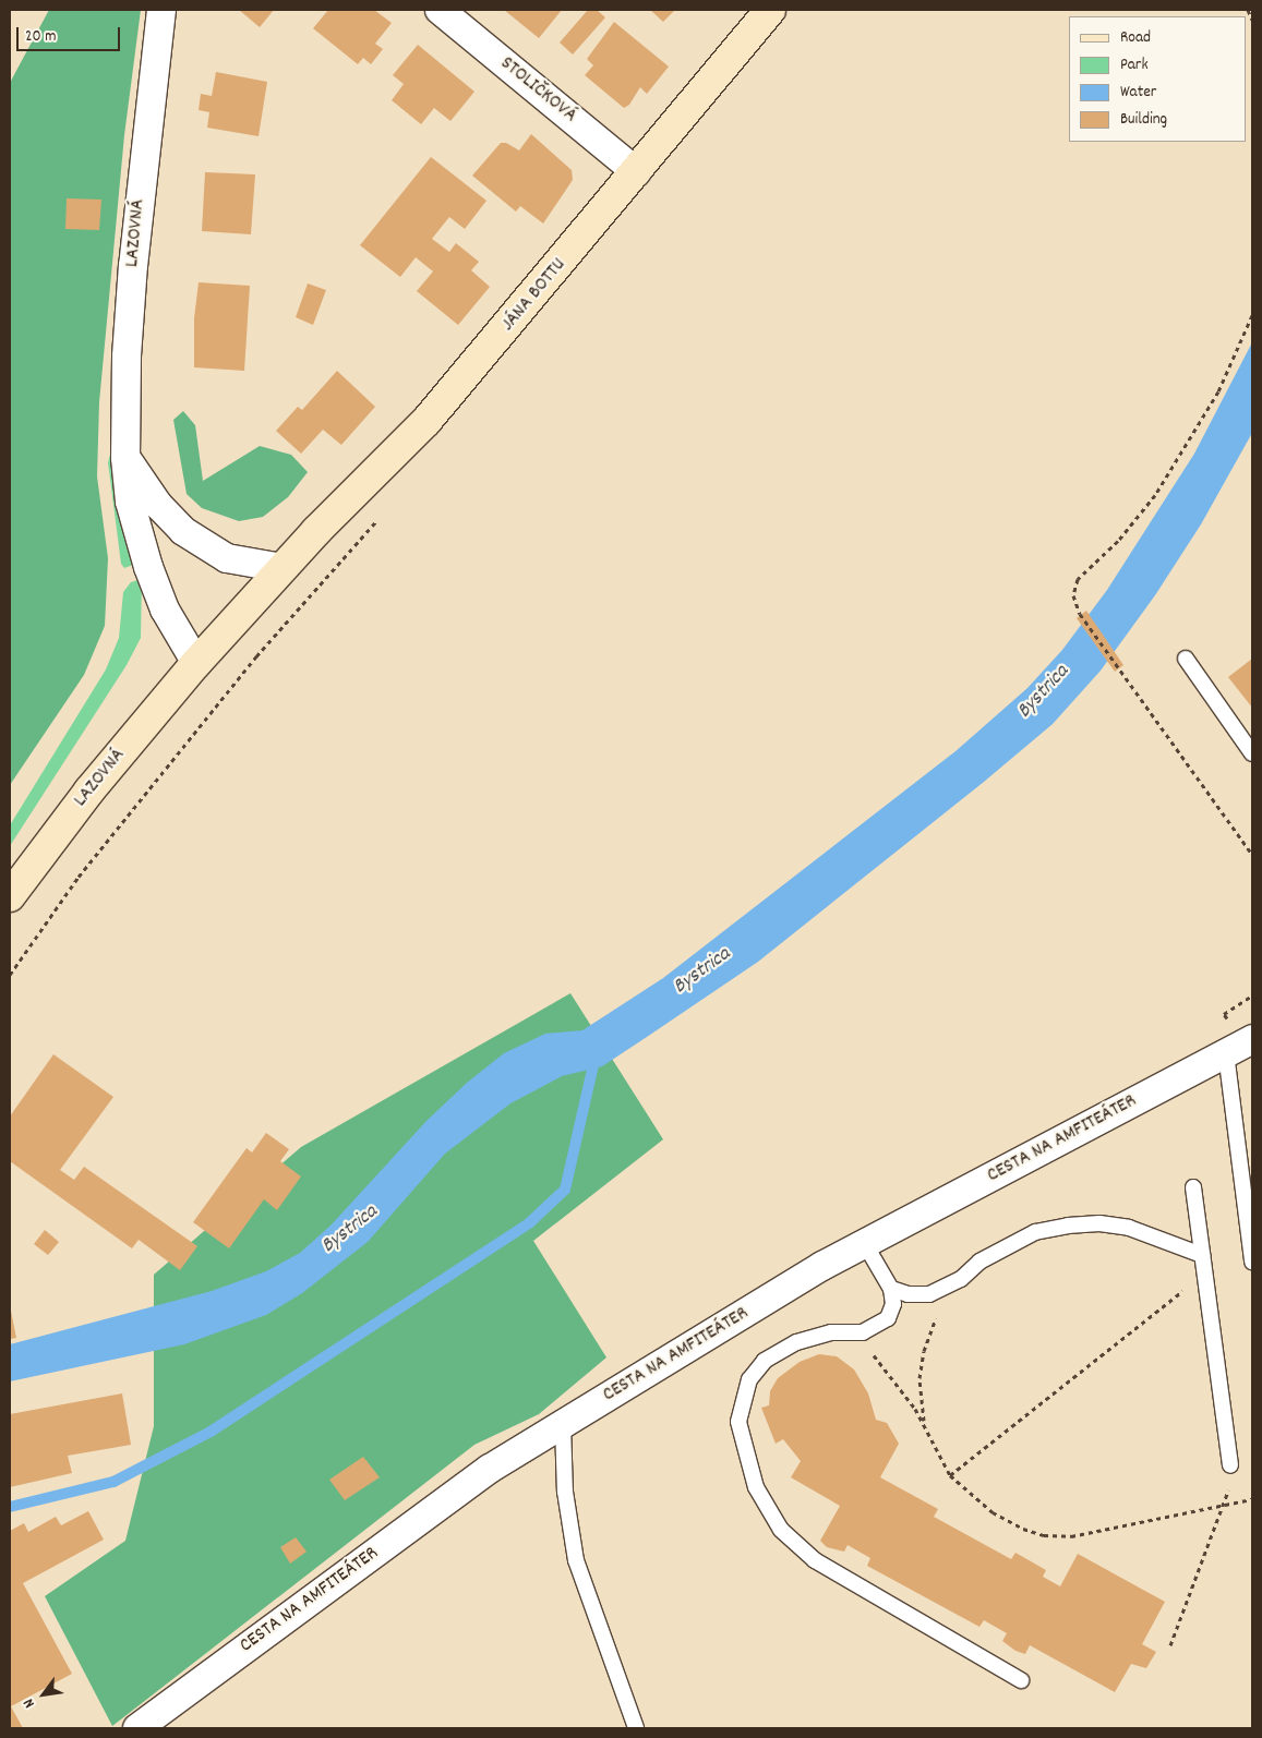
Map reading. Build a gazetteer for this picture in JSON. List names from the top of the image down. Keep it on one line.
{"streets":{"street":["STOLIČKOVÁ","LAZOVNÁ","JÁNA BOTTU","CESTA NA AMFITEÁTER"]},"crossings":[["STOLIČKOVÁ","JÁNA BOTTU"],["LAZOVNÁ","JÁNA BOTTU"]],"water":["Bystrica"],"legend":["Road","Park","Water","Building"],"scale_bar":"20 m","north":"bottom left"}
